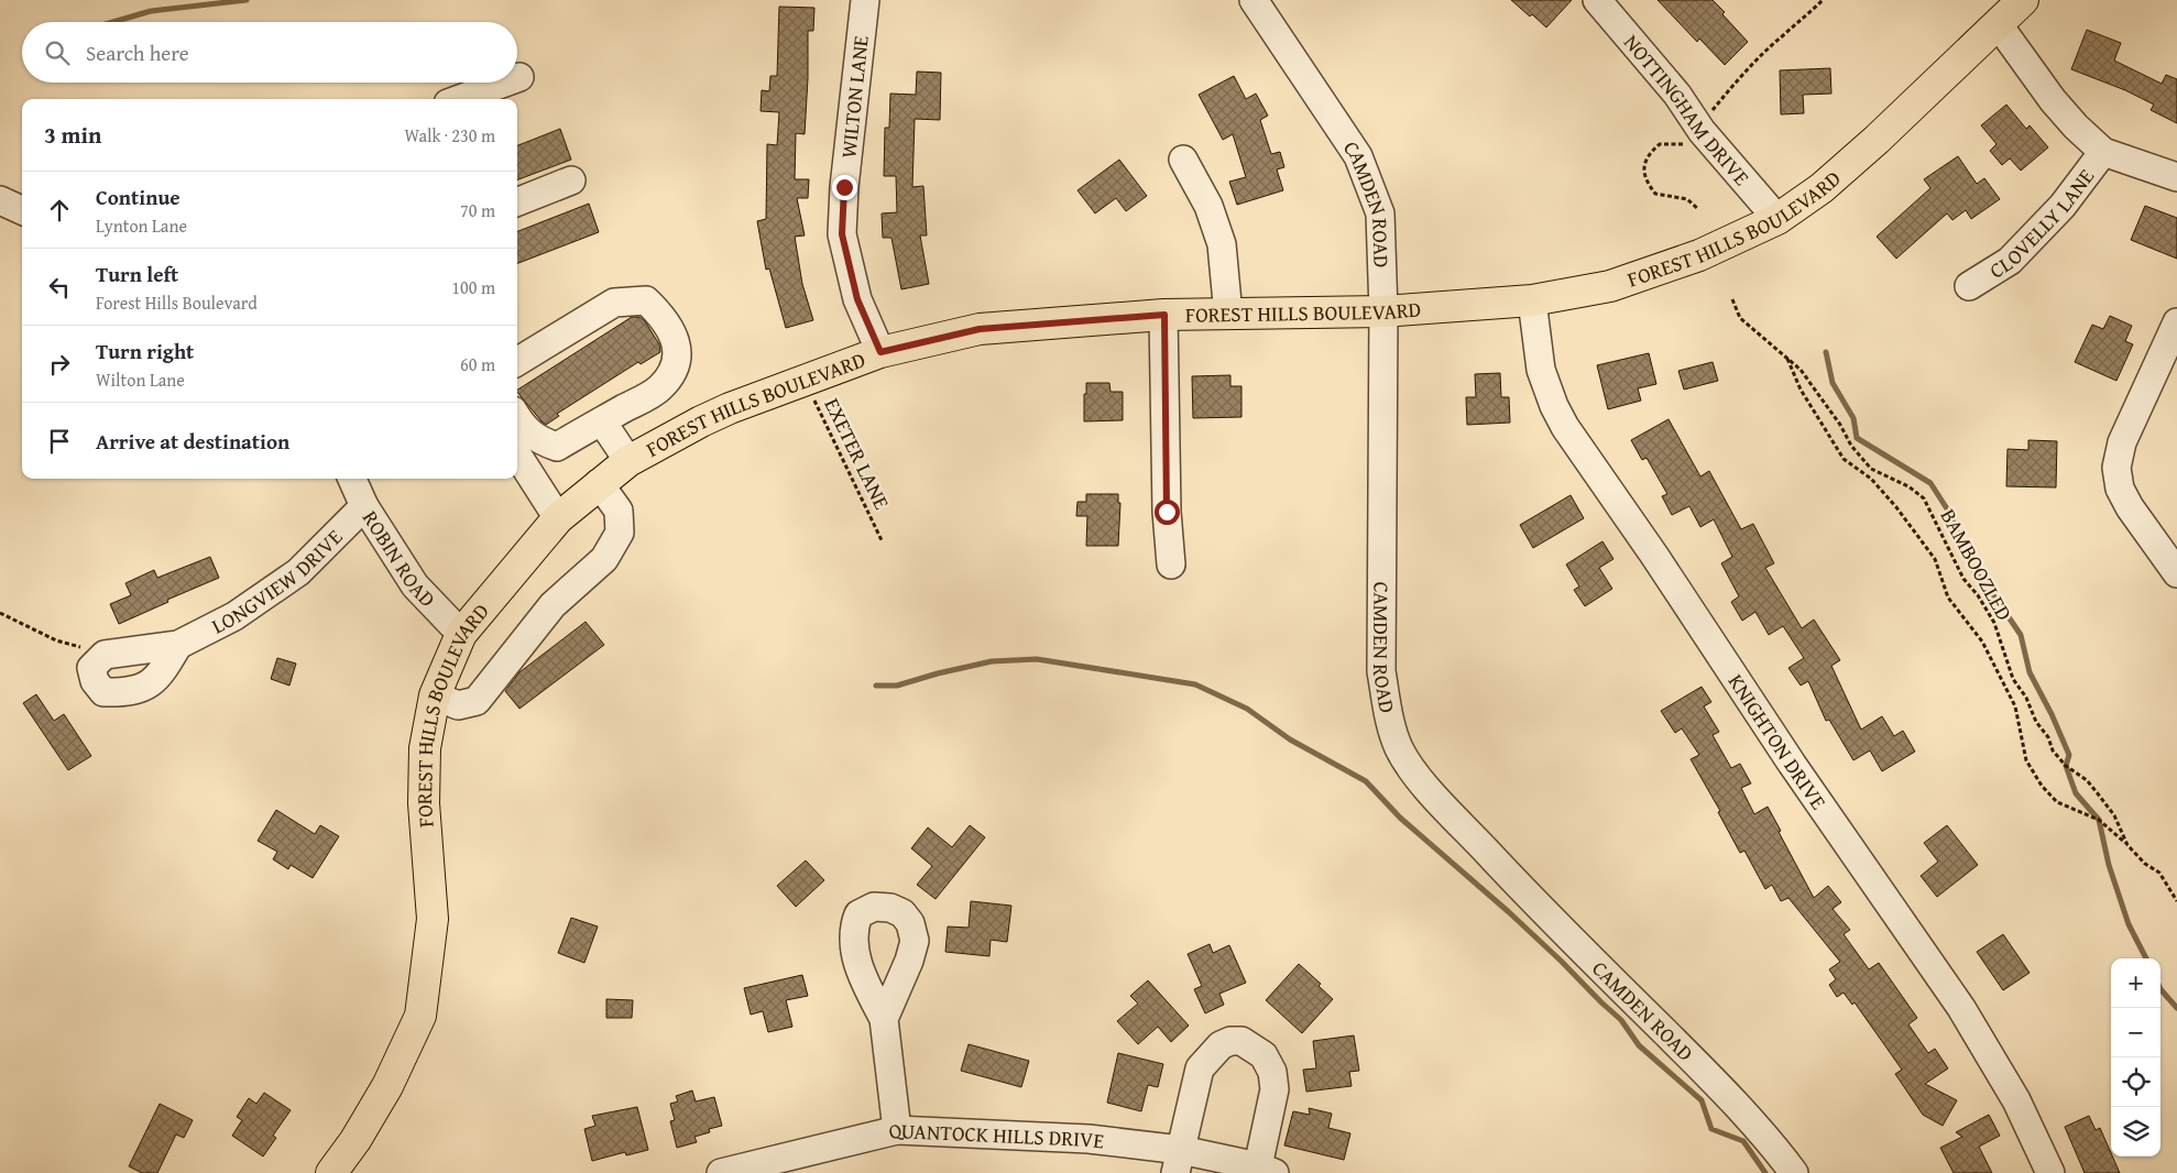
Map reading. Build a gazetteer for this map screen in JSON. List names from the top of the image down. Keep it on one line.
{"streets":{"main road":["FOREST HILLS BOULEVARD"],"street":["WILTON LANE","NOTTINGHAM DRIVE","CAMDEN ROAD","CLOVELLY LANE","ROBIN ROAD","LONGVIEW DRIVE","KNIGHTON DRIVE","QUANTOCK HILLS DRIVE"],"path":["EXETER LANE","BAMBOOZLED"]},"crossings":[["WILTON LANE","FOREST HILLS BOULEVARD"],["NOTTINGHAM DRIVE","FOREST HILLS BOULEVARD"],["CAMDEN ROAD","FOREST HILLS BOULEVARD"],["FOREST HILLS BOULEVARD","EXETER LANE"],["FOREST HILLS BOULEVARD","ROBIN ROAD"],["FOREST HILLS BOULEVARD","KNIGHTON DRIVE"],["ROBIN ROAD","LONGVIEW DRIVE"]],"page":{"search":"Search here","heading":["3 min","Walk · 230 m"],"list":[["Continue","Lynton Lane","70 m"],["Turn left","Forest Hills Boulevard","100 m"],["Turn right","Wilton Lane","60 m"],"Arrive at destination"],"map_buttons":["+","−"]}}
